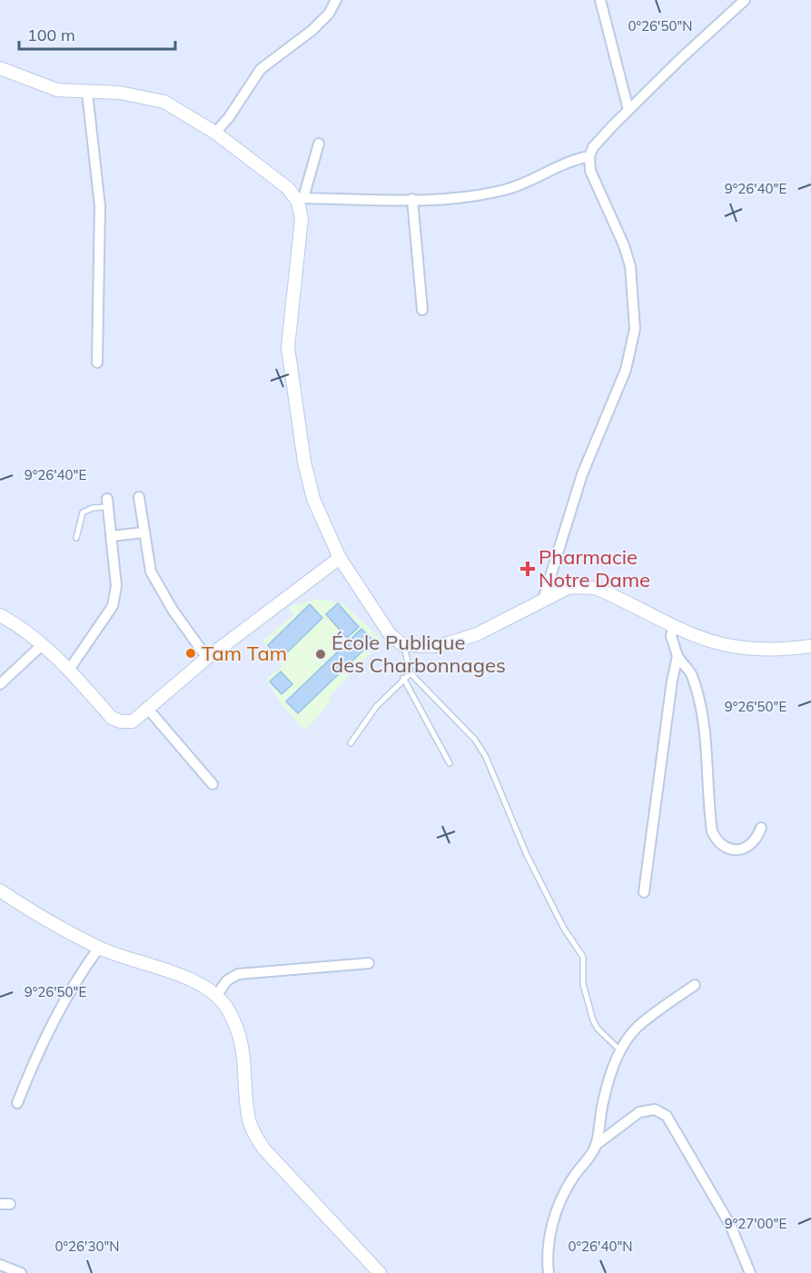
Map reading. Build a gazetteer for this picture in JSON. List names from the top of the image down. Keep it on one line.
{"places":{"health":["Pharmacie Notre Dame"],"other":["Tam Tam","École Publique des Charbonnages"]},"scale_bar":"100 m","coordinates":["0°26'50\"N","9°26'40\"E","9°26'50\"E","9°27'00\"E","0°26'30\"N","0°26'40\"N"]}
